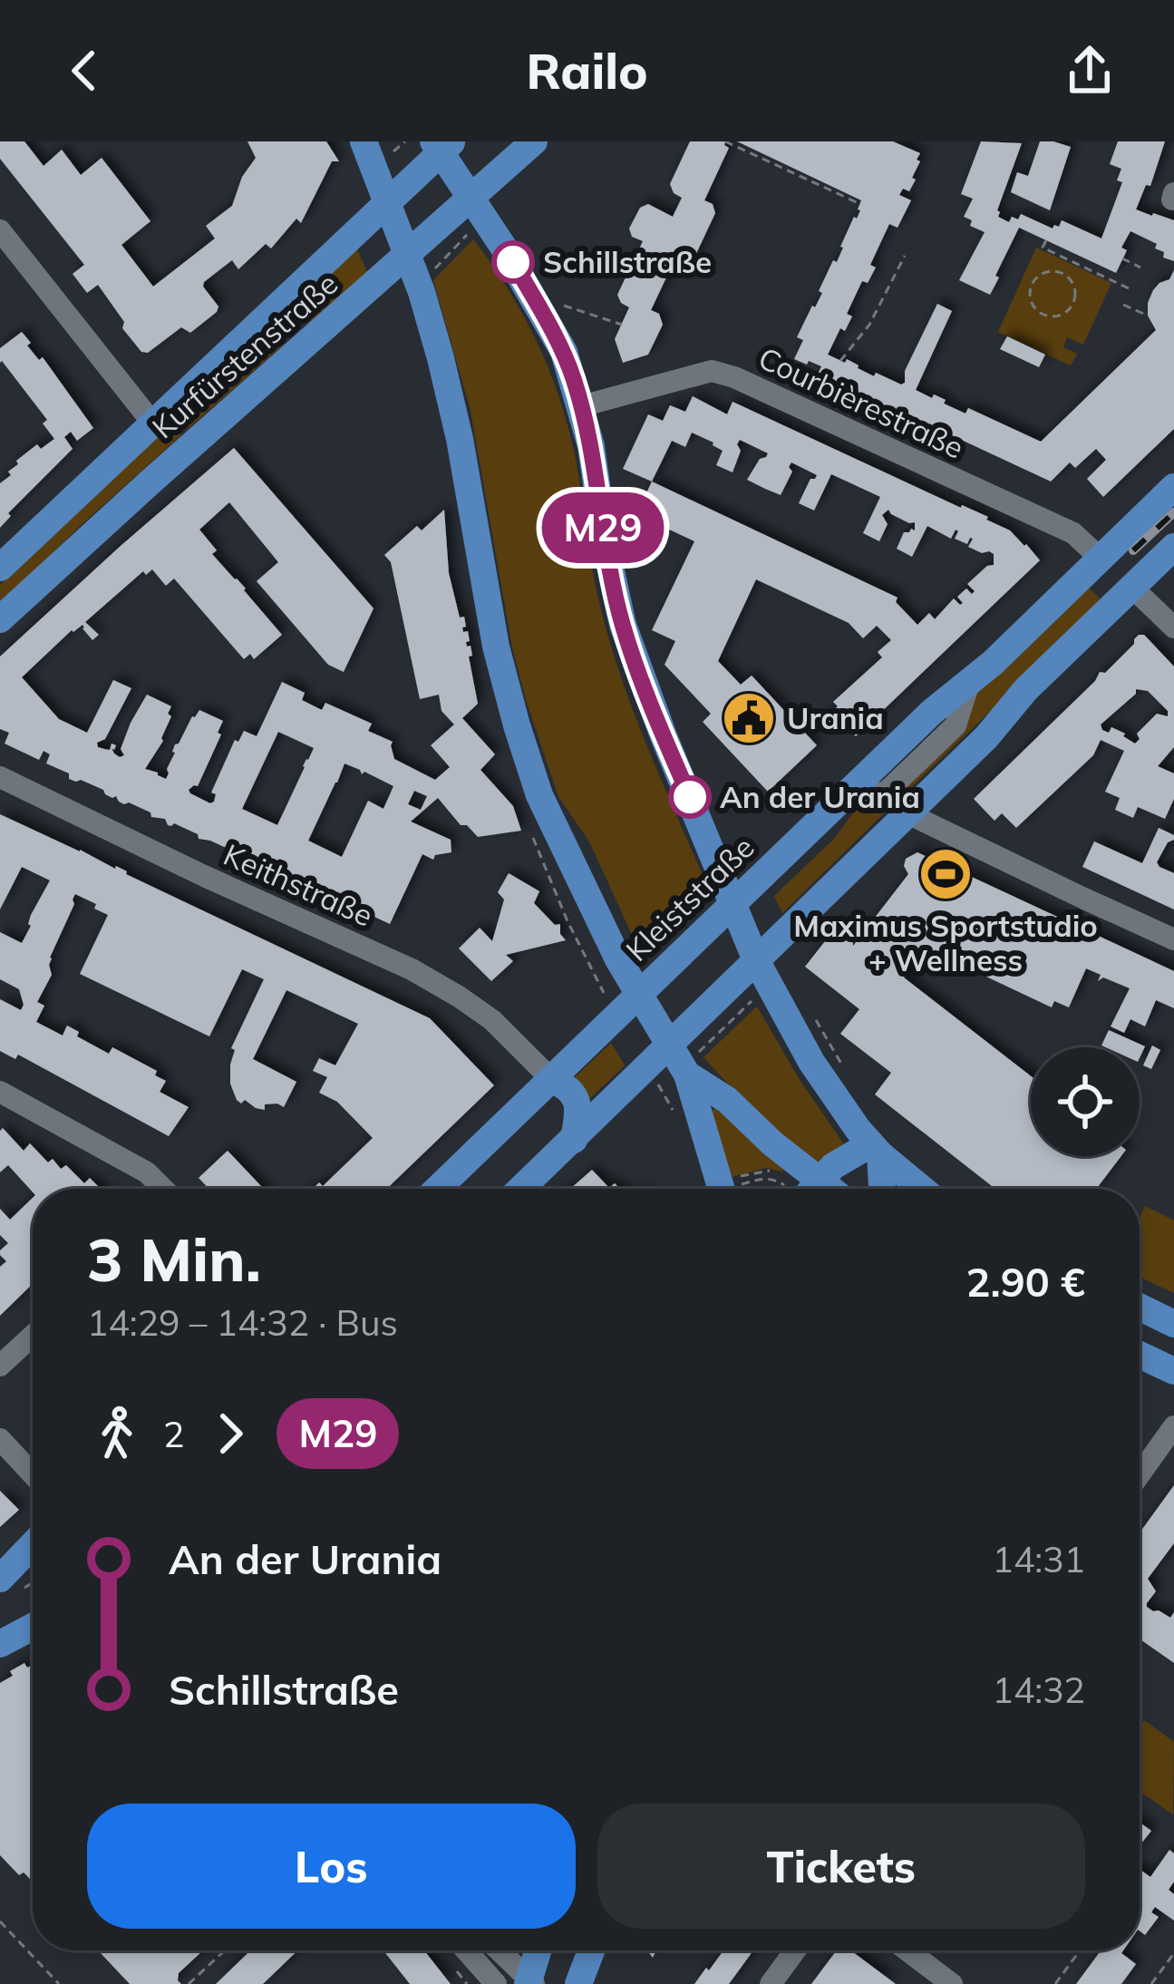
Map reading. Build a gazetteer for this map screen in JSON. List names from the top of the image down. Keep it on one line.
{"streets":{"main road":["Kurfürstenstraße","Kleiststraße"],"street":["Courbièrestraße","Keithstraße"]},"crossings":[["Courbièrestraße","Kleiststraße"],["Keithstraße","Kleiststraße"]],"places":{"other":["Schillstraße","An der Urania"],"public building":["Urania"],"sports":["Maximus Sportstudio + Wellness"]},"lines":["bus line M29"],"page":{"header":"Railo","on_map":"M29","heading":["3 Min.","14:29 – 14:32 · Bus","2.90 €"],"legs":["2","M29"],"list":[{"name":"An der Urania","value":"14:31"},{"name":"Schillstraße","value":"14:32"}],"buttons":["Los","Tickets"]}}
